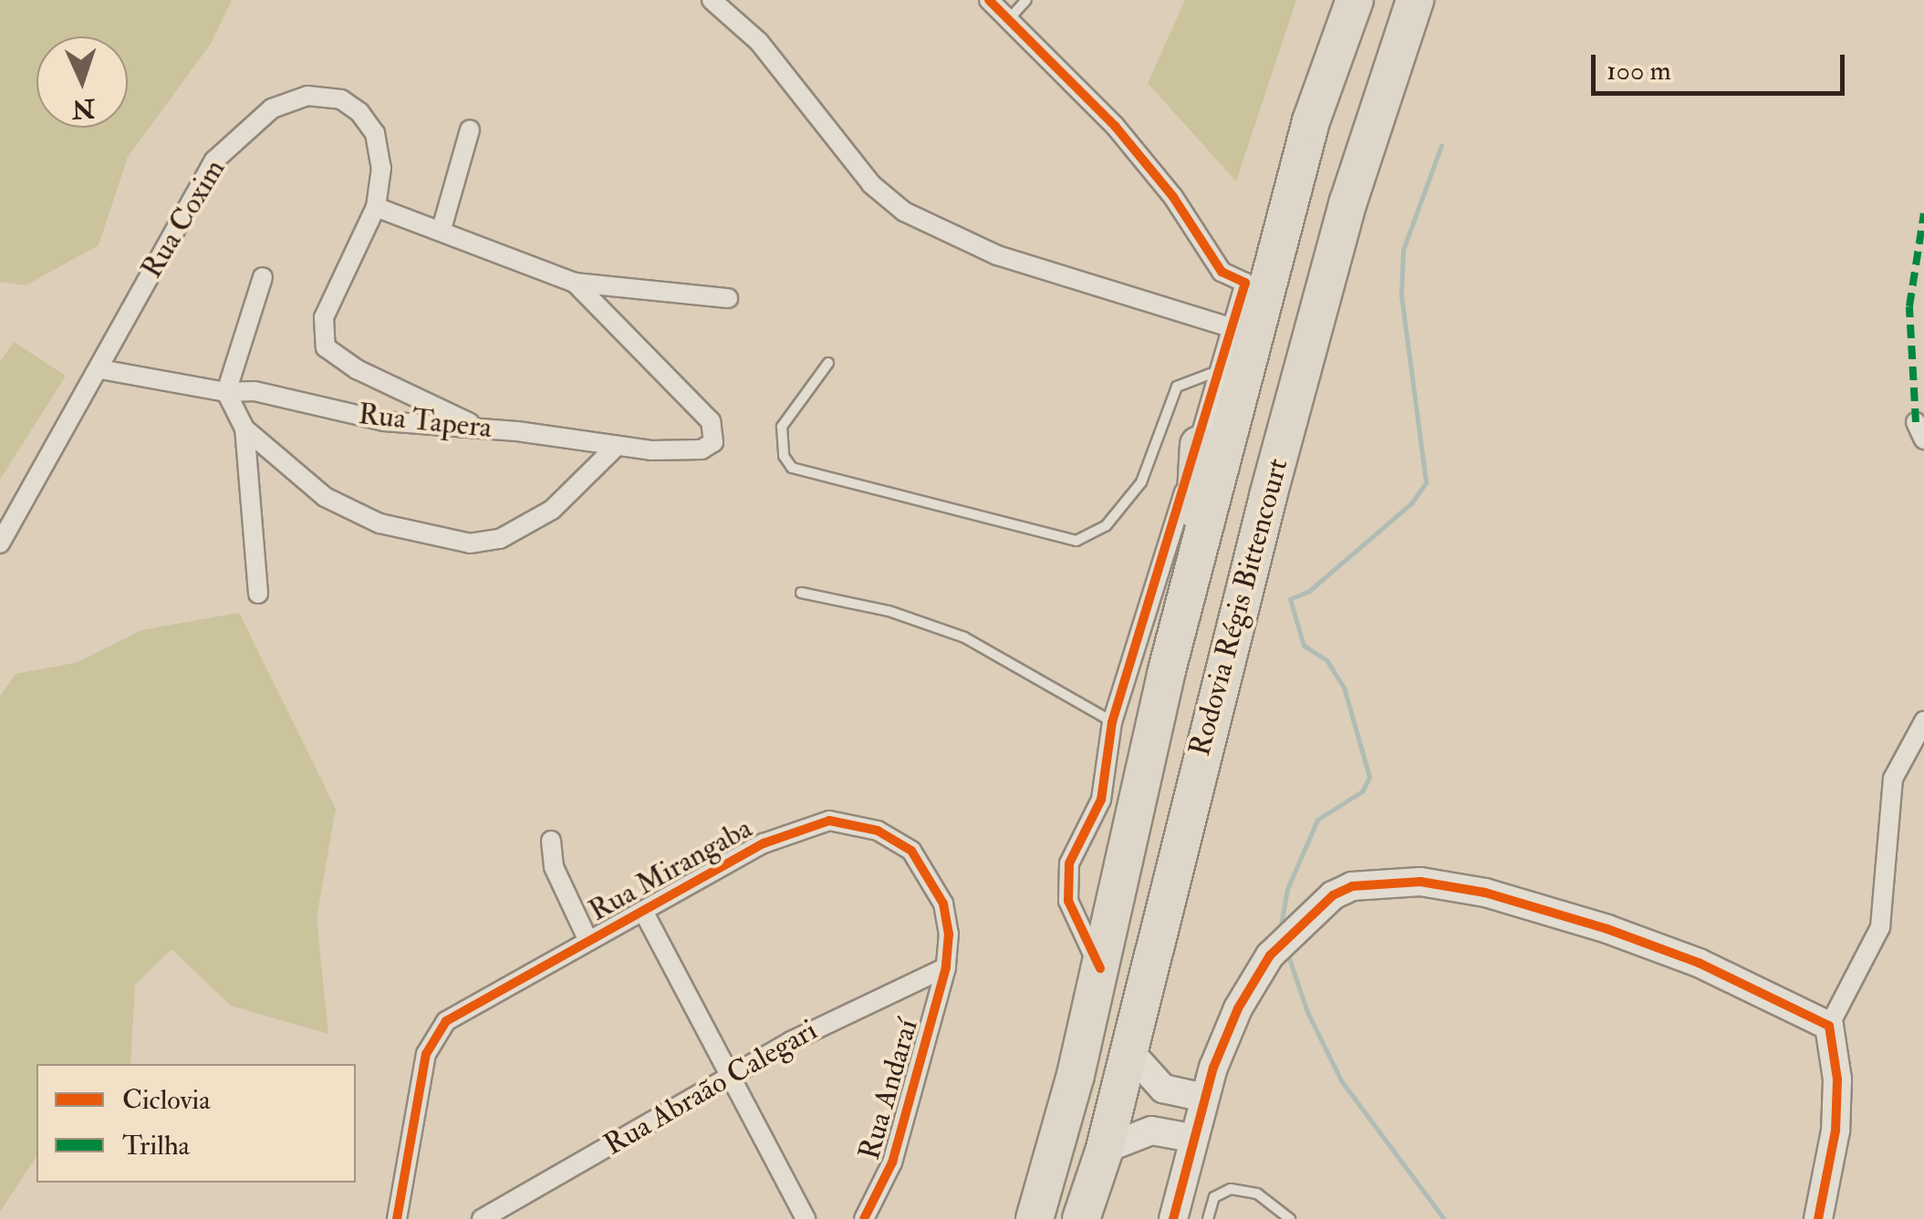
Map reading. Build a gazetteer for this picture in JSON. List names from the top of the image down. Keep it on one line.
{"streets":{"highway":["Rodovia Régis Bittencourt"],"street":["Rua Coxim","Rua Tapera","Rua Mirangaba","Rua Abraão Calegari","Rua Andaraí"]},"crossings":[["Rua Coxim","Rua Tapera"],["Rua Mirangaba","Rua Abraão Calegari"],["Rua Mirangaba","Rua Andaraí"],["Rua Abraão Calegari","Rua Andaraí"]],"legend":["Ciclovia","Trilha"],"scale_bar":"100 m","north":"bottom"}
